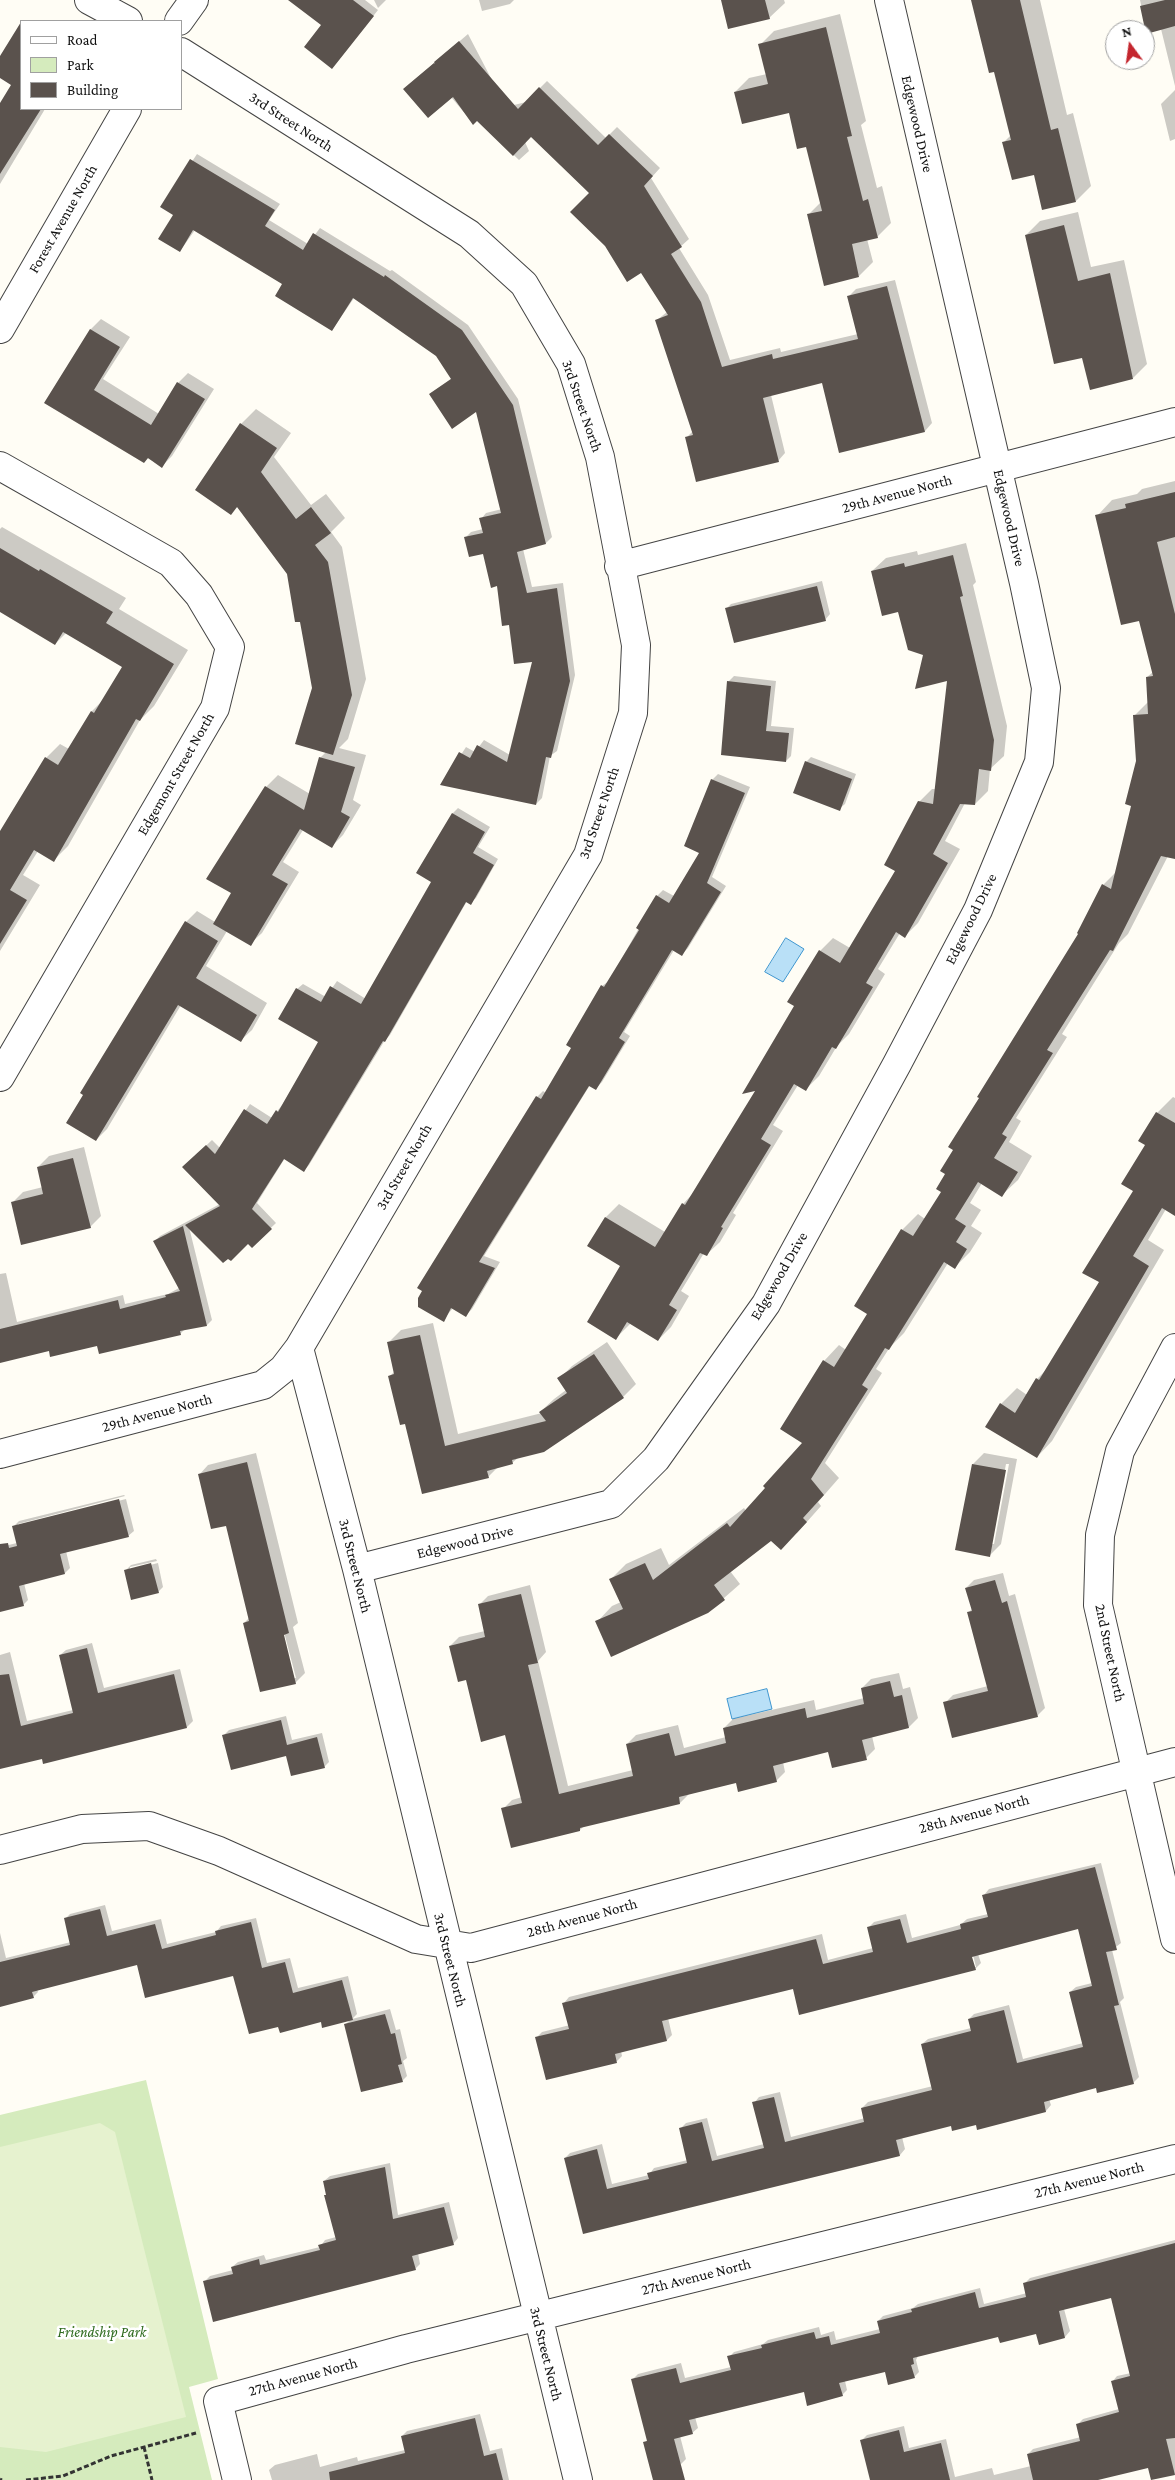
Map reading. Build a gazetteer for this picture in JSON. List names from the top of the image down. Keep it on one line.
{"streets":{"street":["3rd Street North","Edgewood Drive","Forest Avenue North","29th Avenue North","Edgemont Street North","2nd Street North","28th Avenue North","27th Avenue North"]},"crossings":[["3rd Street North","Edgewood Drive"],["3rd Street North","29th Avenue North"],["3rd Street North","28th Avenue North"],["3rd Street North","27th Avenue North"],["Edgewood Drive","29th Avenue North"],["2nd Street North","28th Avenue North"]],"parks":["Friendship Park"],"legend":["Road","Park","Building"],"north":"top"}
